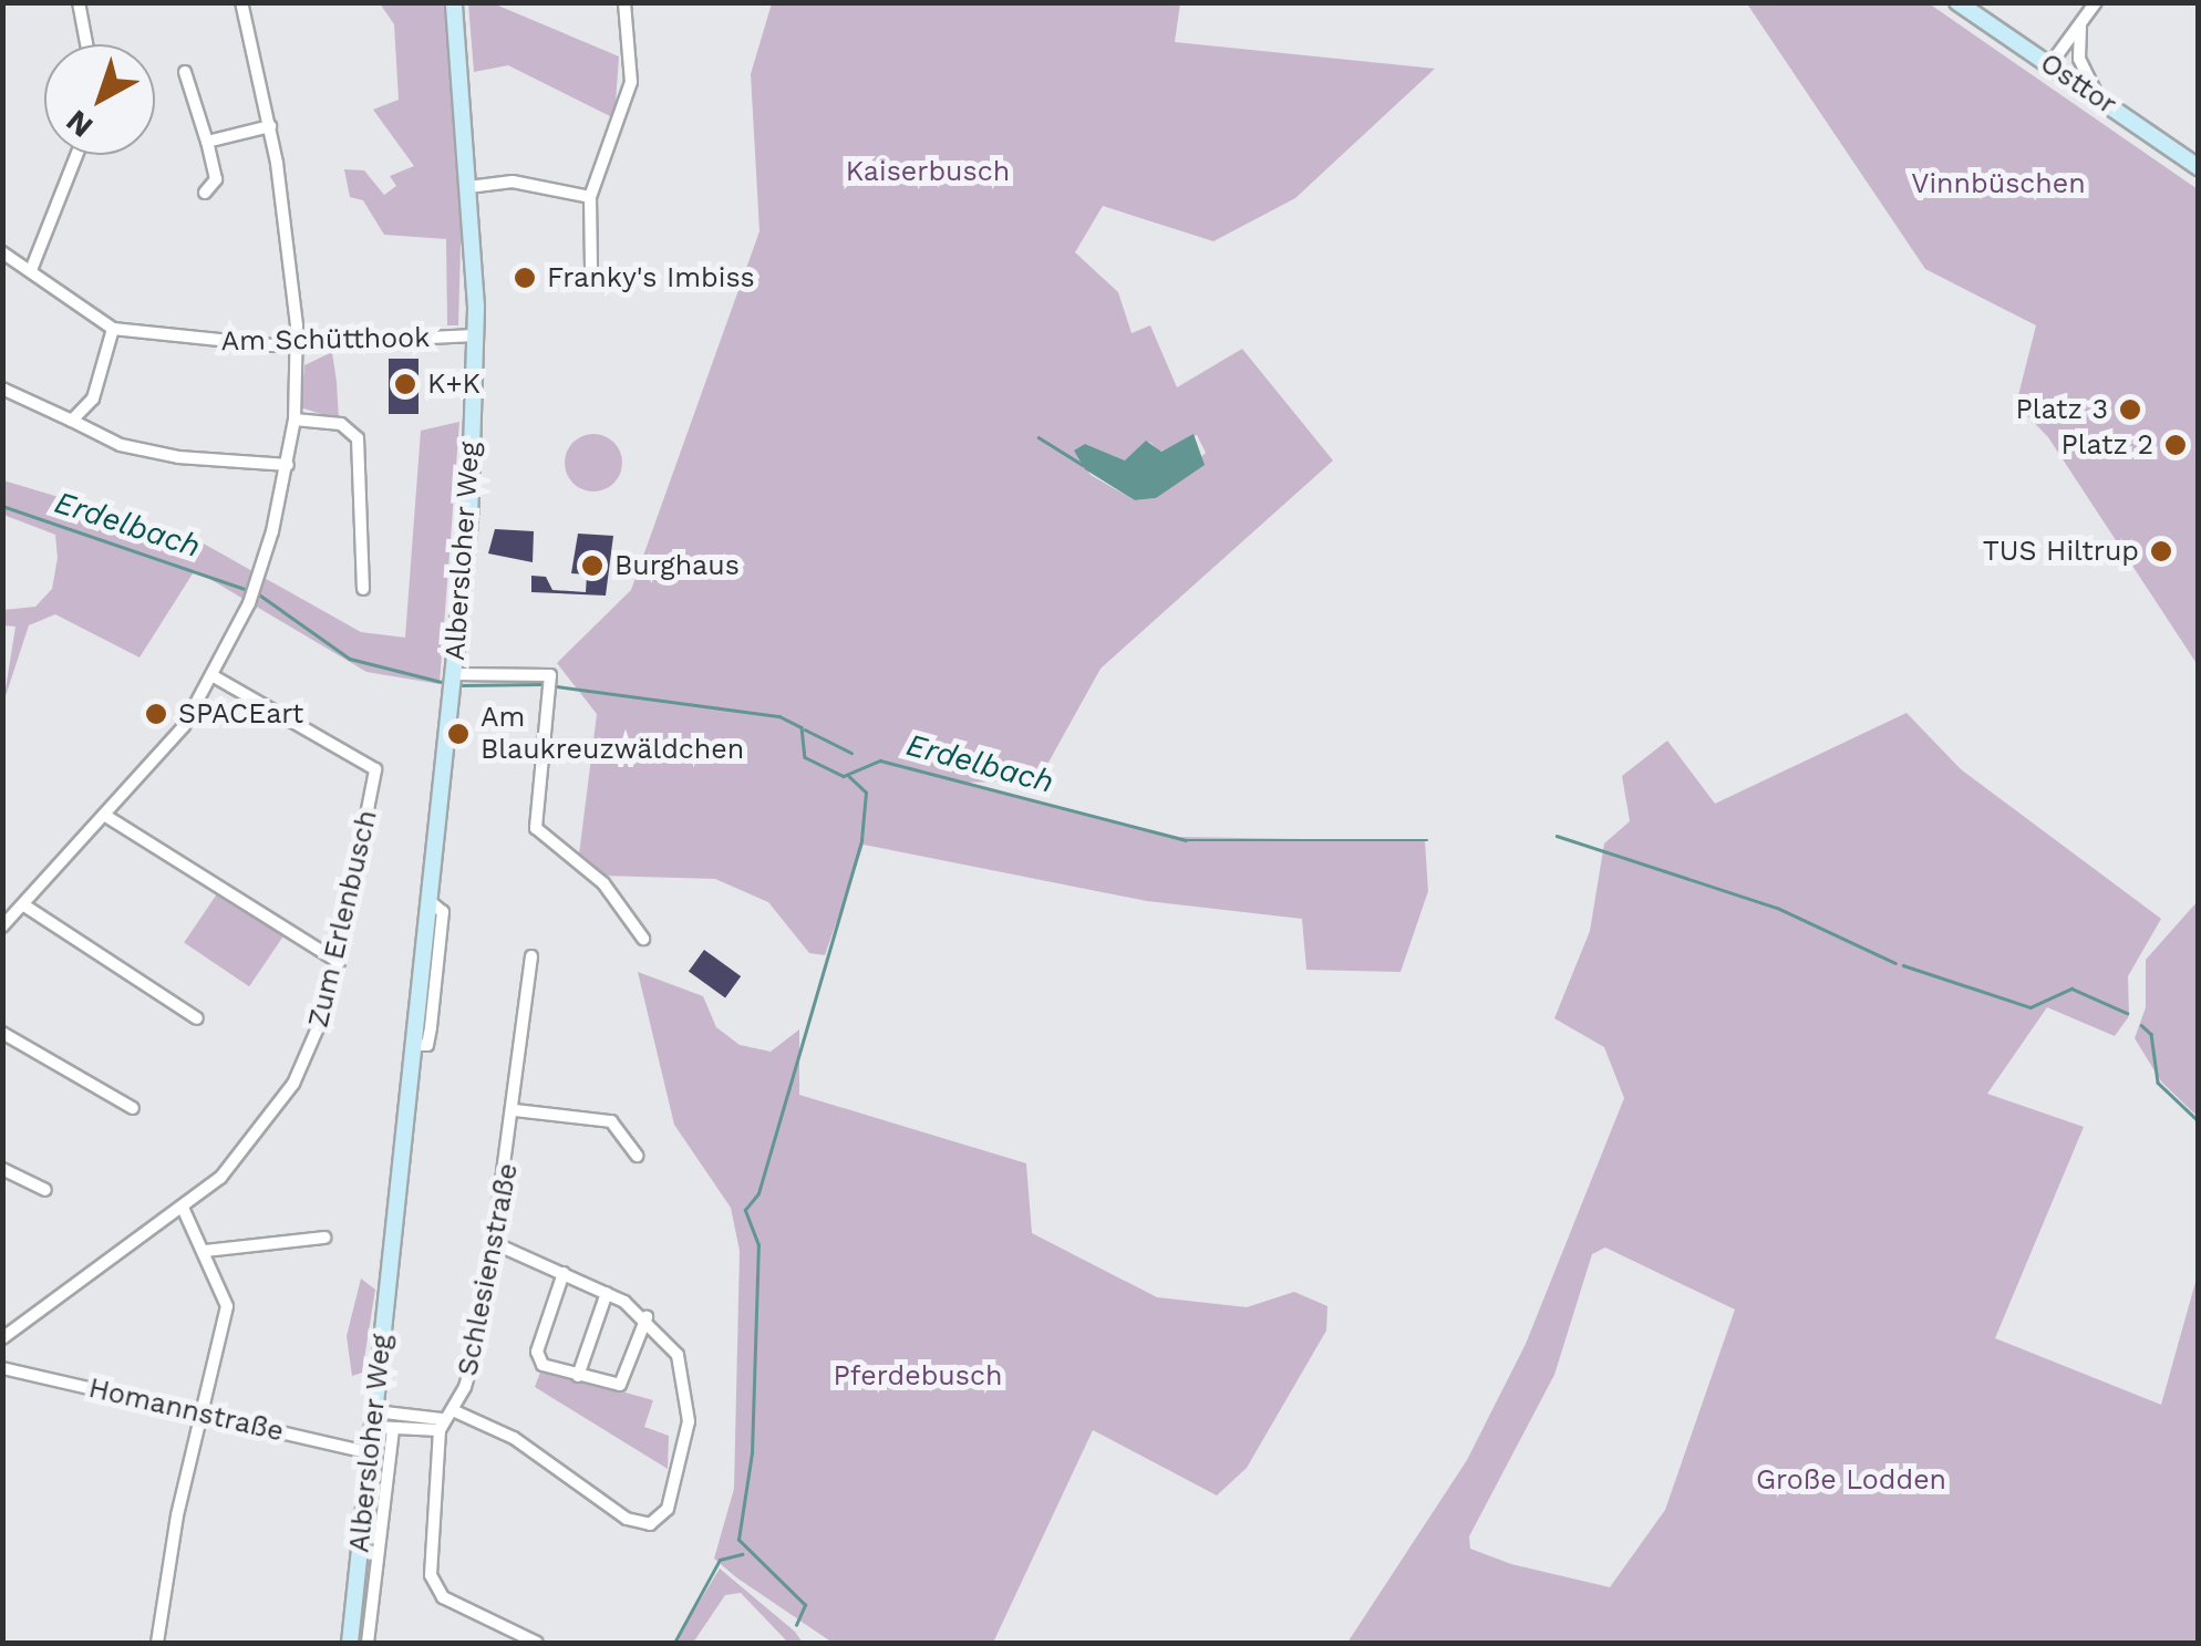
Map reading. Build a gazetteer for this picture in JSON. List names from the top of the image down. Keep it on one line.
{"streets":{"main road":["Osttor","Albersloher Weg"],"street":["Am Schütthook","Zum Erlenbusch","Schlesienstraße","Homannstraße"]},"crossings":[["Am Schütthook","Albersloher Weg"],["Albersloher Weg","Homannstraße"]],"water":["Erdelbach"],"parks":["Kaiserbusch","Vinnbüschen","Pferdebusch","Große Lodden"],"places":["Franky's Imbiss","K+K","Platz 3","Platz 2","TUS Hiltrup","Burghaus","SPACEart","Am Blaukreuzwäldchen"],"north":"bottom left"}
